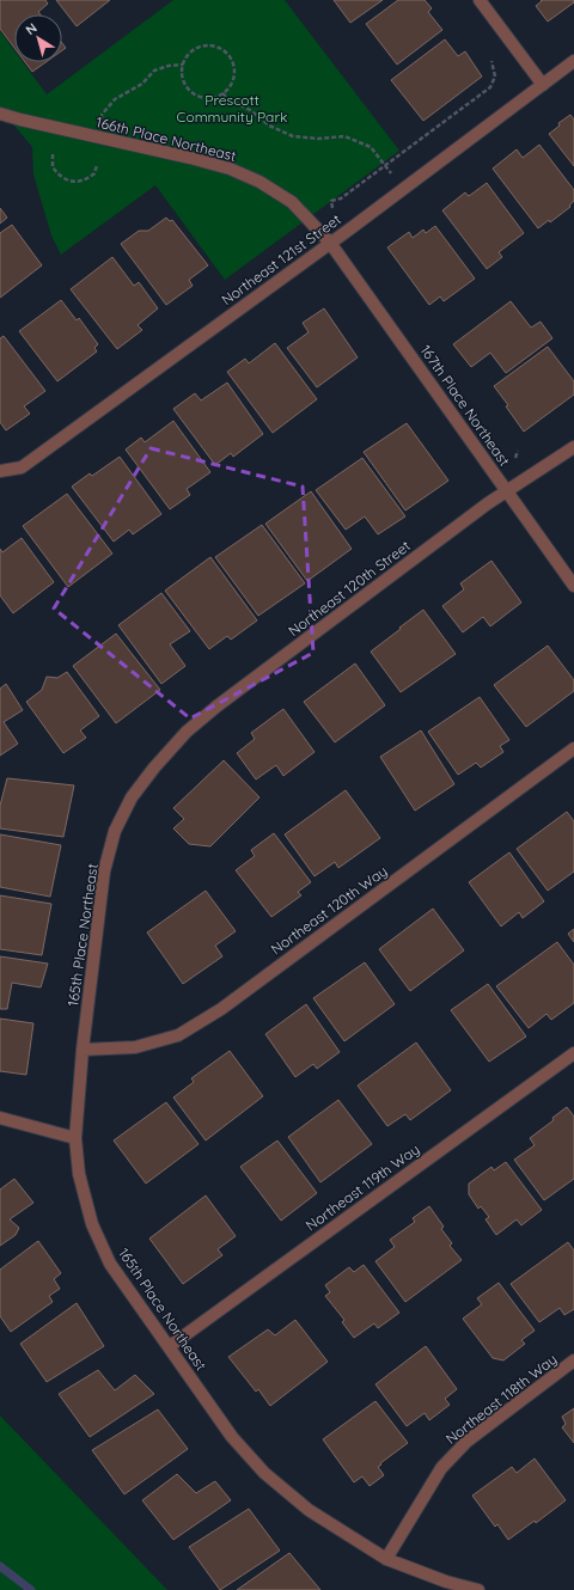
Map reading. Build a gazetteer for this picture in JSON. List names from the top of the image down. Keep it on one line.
{"streets":{"street":["166th Place Northeast","Northeast 121st Street","167th Place Northeast","Northeast 120th Street","Northeast 120th Way","165th Place Northeast","Northeast 119th Way","Northeast 118th Way"]},"crossings":[["166th Place Northeast","Northeast 121st Street"],["166th Place Northeast","167th Place Northeast"],["Northeast 121st Street","167th Place Northeast"],["167th Place Northeast","Northeast 120th Street"],["Northeast 120th Street","165th Place Northeast"],["Northeast 120th Way","165th Place Northeast"],["165th Place Northeast","Northeast 119th Way"],["165th Place Northeast","Northeast 118th Way"]],"parks":["Prescott Community Park"],"north":"top left"}
